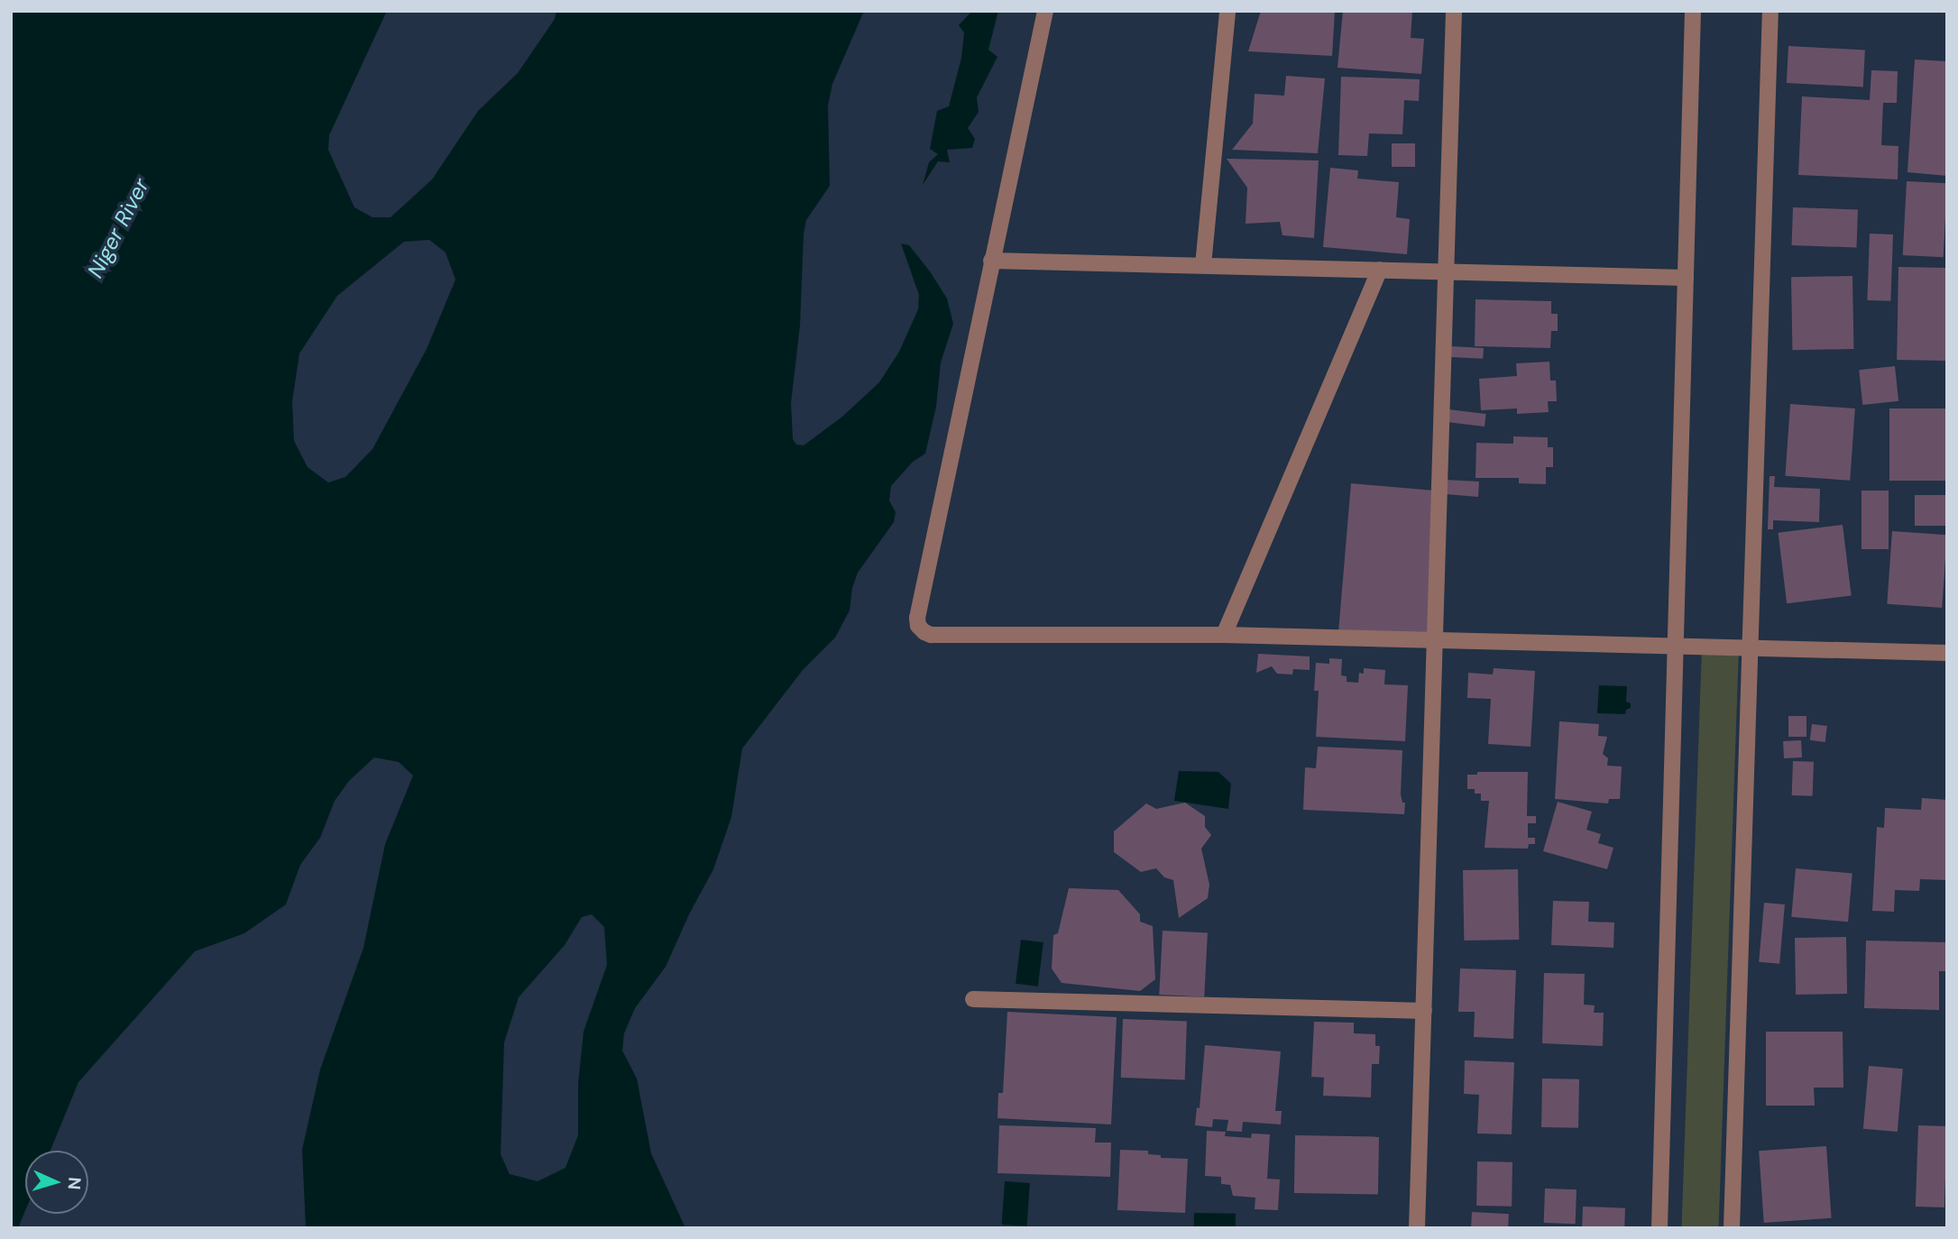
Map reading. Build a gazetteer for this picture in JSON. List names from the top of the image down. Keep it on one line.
{"water":["Niger River"],"north":"right"}
